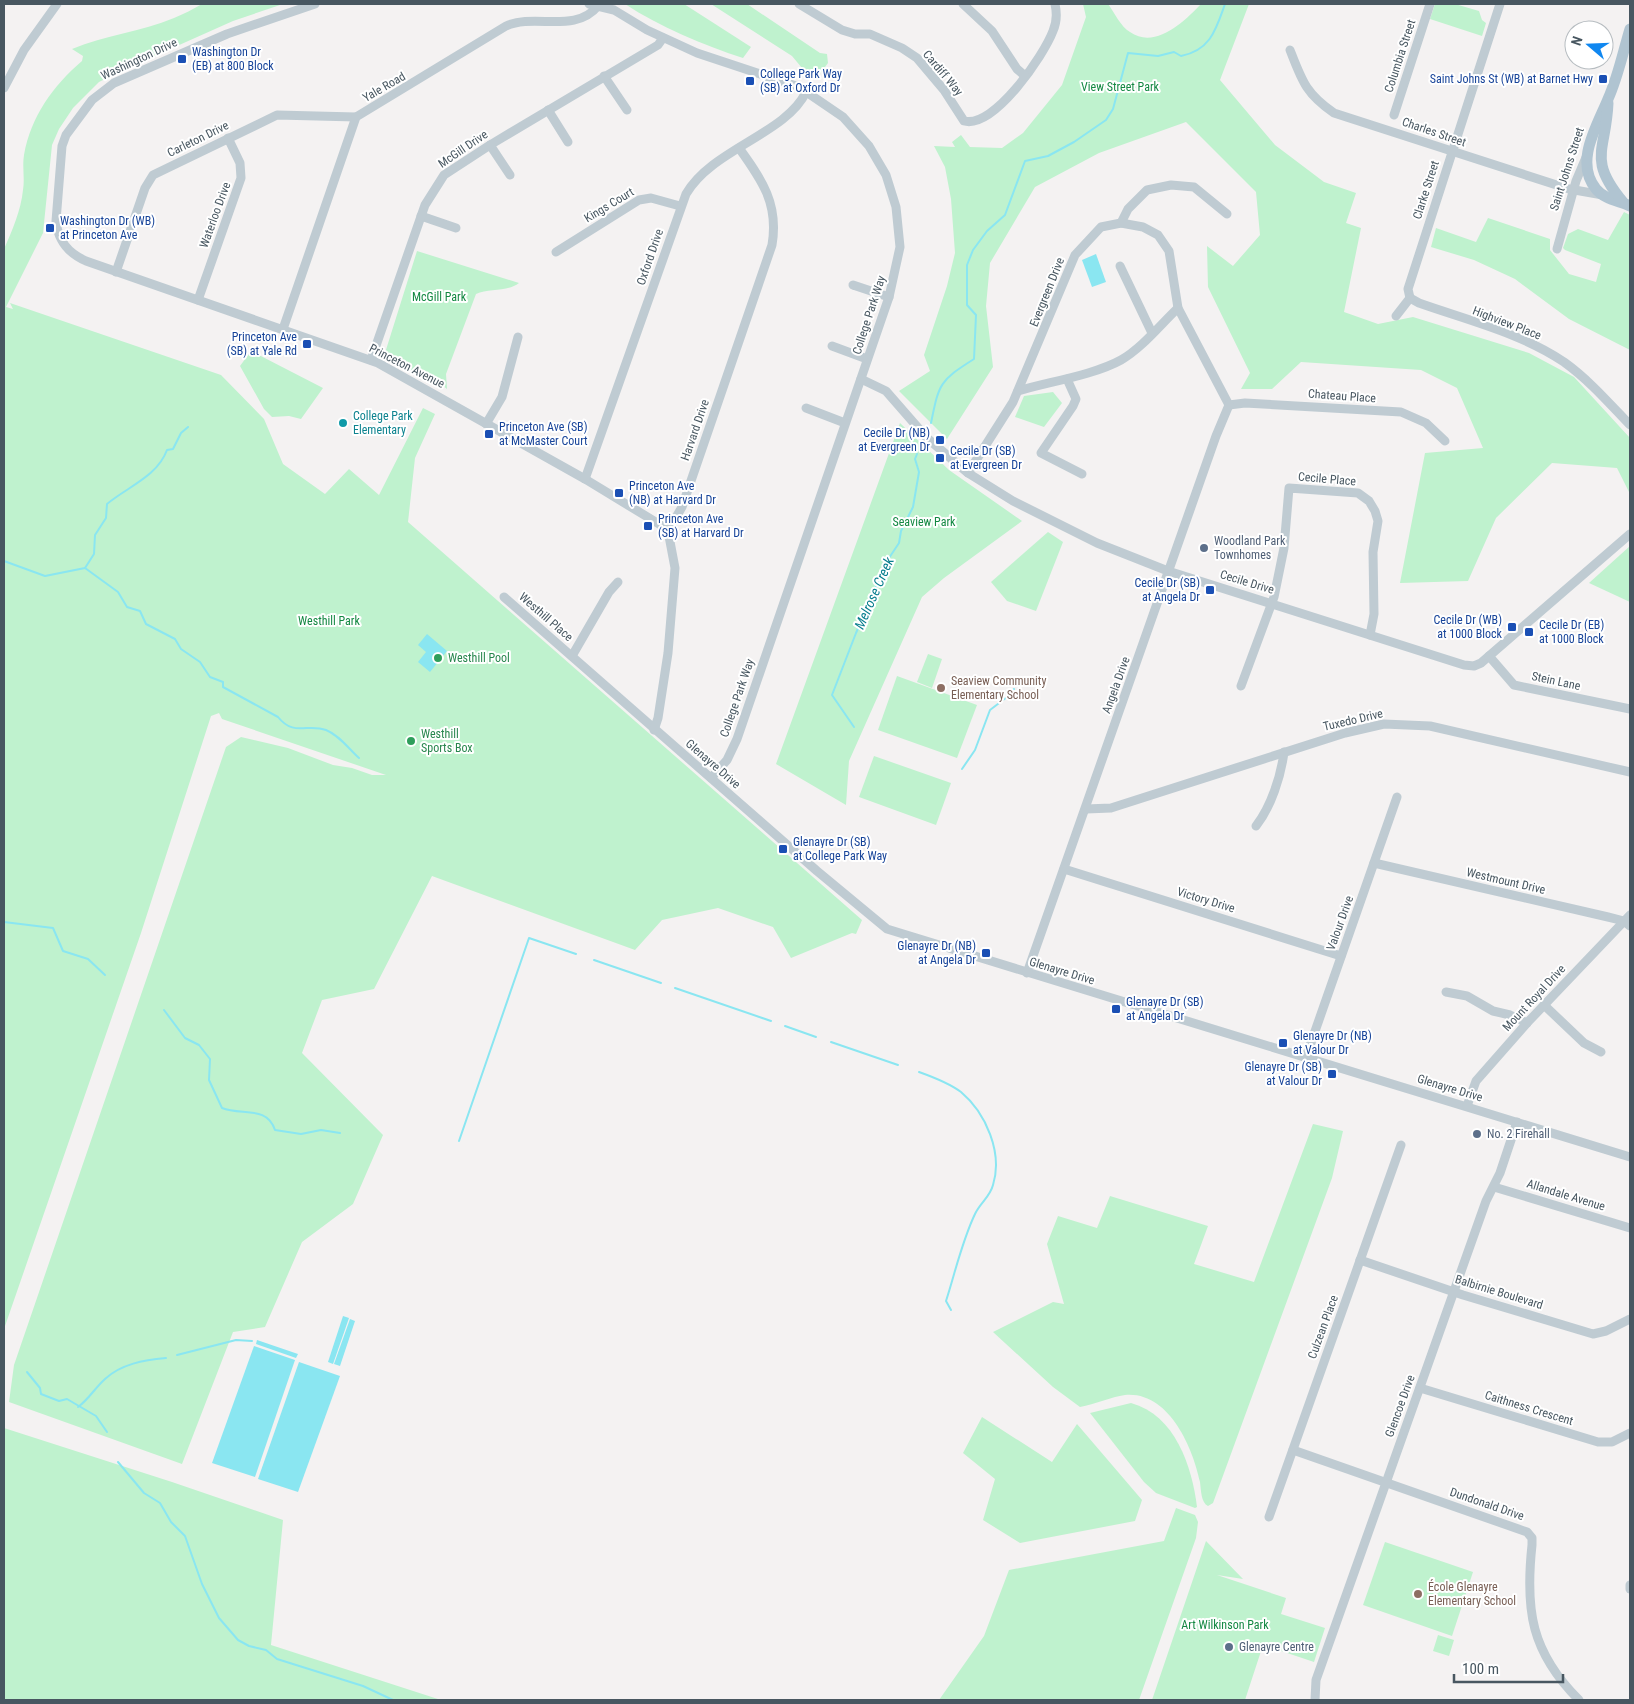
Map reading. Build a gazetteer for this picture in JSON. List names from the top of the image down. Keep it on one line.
{"streets":{"main road":["Saint Johns Street"],"street":["Columbia Street","Washington Drive","Cardiff Way","Yale Road","Charles Street","Carleton Drive","McGill Drive","Clarke Street","Kings Court","Waterloo Drive","Oxford Drive","Evergreen Drive","College Park Way","Highview Place","Princeton Avenue","Chateau Place","Harvard Drive","Cecile Place","Cecile Drive","Westhill Place","Stein Lane","Angela Drive","Tuxedo Drive","Glenayre Drive","Westmount Drive","Victory Drive","Valour Drive","Mount Royal Drive","Allandale Avenue","Balbirnie Boulevard","Culzean Place","Glencoe Drive","Caithness Crescent","Dundonald Drive"]},"crossings":[["Washington Drive","Princeton Avenue"],["Yale Road","Carleton Drive"],["Yale Road","College Park Way"],["Yale Road","Princeton Avenue"],["Charles Street","Saint Johns Street"],["Charles Street","Clarke Street"],["Carleton Drive","Waterloo Drive"],["Carleton Drive","Princeton Avenue"],["McGill Drive","College Park Way"],["McGill Drive","Princeton Avenue"],["Clarke Street","Highview Place"],["Kings Court","Oxford Drive"],["Waterloo Drive","Princeton Avenue"],["Oxford Drive","College Park Way"],["Oxford Drive","Princeton Avenue"],["Oxford Drive","Harvard Drive"],["Evergreen Drive","Chateau Place"],["Evergreen Drive","Cecile Drive"],["Evergreen Drive","Angela Drive"],["College Park Way","Cecile Drive"],["College Park Way","Glenayre Drive"],["Princeton Avenue","Harvard Drive"],["Chateau Place","Angela Drive"],["Cecile Place","Cecile Drive"],["Cecile Drive","Stein Lane"],["Cecile Drive","Angela Drive"],["Westhill Place","Glenayre Drive"],["Angela Drive","Tuxedo Drive"],["Angela Drive","Glenayre Drive"],["Angela Drive","Victory Drive"],["Glenayre Drive","Valour Drive"],["Glenayre Drive","Mount Royal Drive"],["Glenayre Drive","Glencoe Drive"],["Westmount Drive","Valour Drive"],["Westmount Drive","Mount Royal Drive"],["Victory Drive","Valour Drive"],["Allandale Avenue","Glencoe Drive"],["Balbirnie Boulevard","Culzean Place"],["Balbirnie Boulevard","Glencoe Drive"],["Culzean Place","Dundonald Drive"],["Glencoe Drive","Caithness Crescent"],["Glencoe Drive","Dundonald Drive"]],"water":["Melrose Creek"],"parks":["View Street Park","McGill Park","Seaview Park","Westhill Park","Art Wilkinson Park"],"places":{"transit":["Washington Dr (EB) at 800 Block","Saint Johns St (WB) at Barnet Hwy","College Park Way (SB) at Oxford Dr","Washington Dr (WB) at Princeton Ave","Princeton Ave (SB) at Yale Rd","Princeton Ave (SB) at McMaster Court","Cecile Dr (NB) at Evergreen Dr","Cecile Dr (SB) at Evergreen Dr","Princeton Ave (NB) at Harvard Dr","Princeton Ave (SB) at Harvard Dr","Cecile Dr (SB) at Angela Dr","Cecile Dr (WB) at 1000 Block","Cecile Dr (EB) at 1000 Block","Glenayre Dr (SB) at College Park Way","Glenayre Dr (NB) at Angela Dr","Glenayre Dr (SB) at Angela Dr","Glenayre Dr (NB) at Valour Dr","Glenayre Dr (SB) at Valour Dr"],"other":["College Park Elementary","Woodland Park Townhomes","Westhill Pool","Seaview Community Elementary School","Westhill Sports Box","No. 2 Firehall","École Glenayre Elementary School","Glenayre Centre"]},"scale_bar":"100 m","north":"left"}
